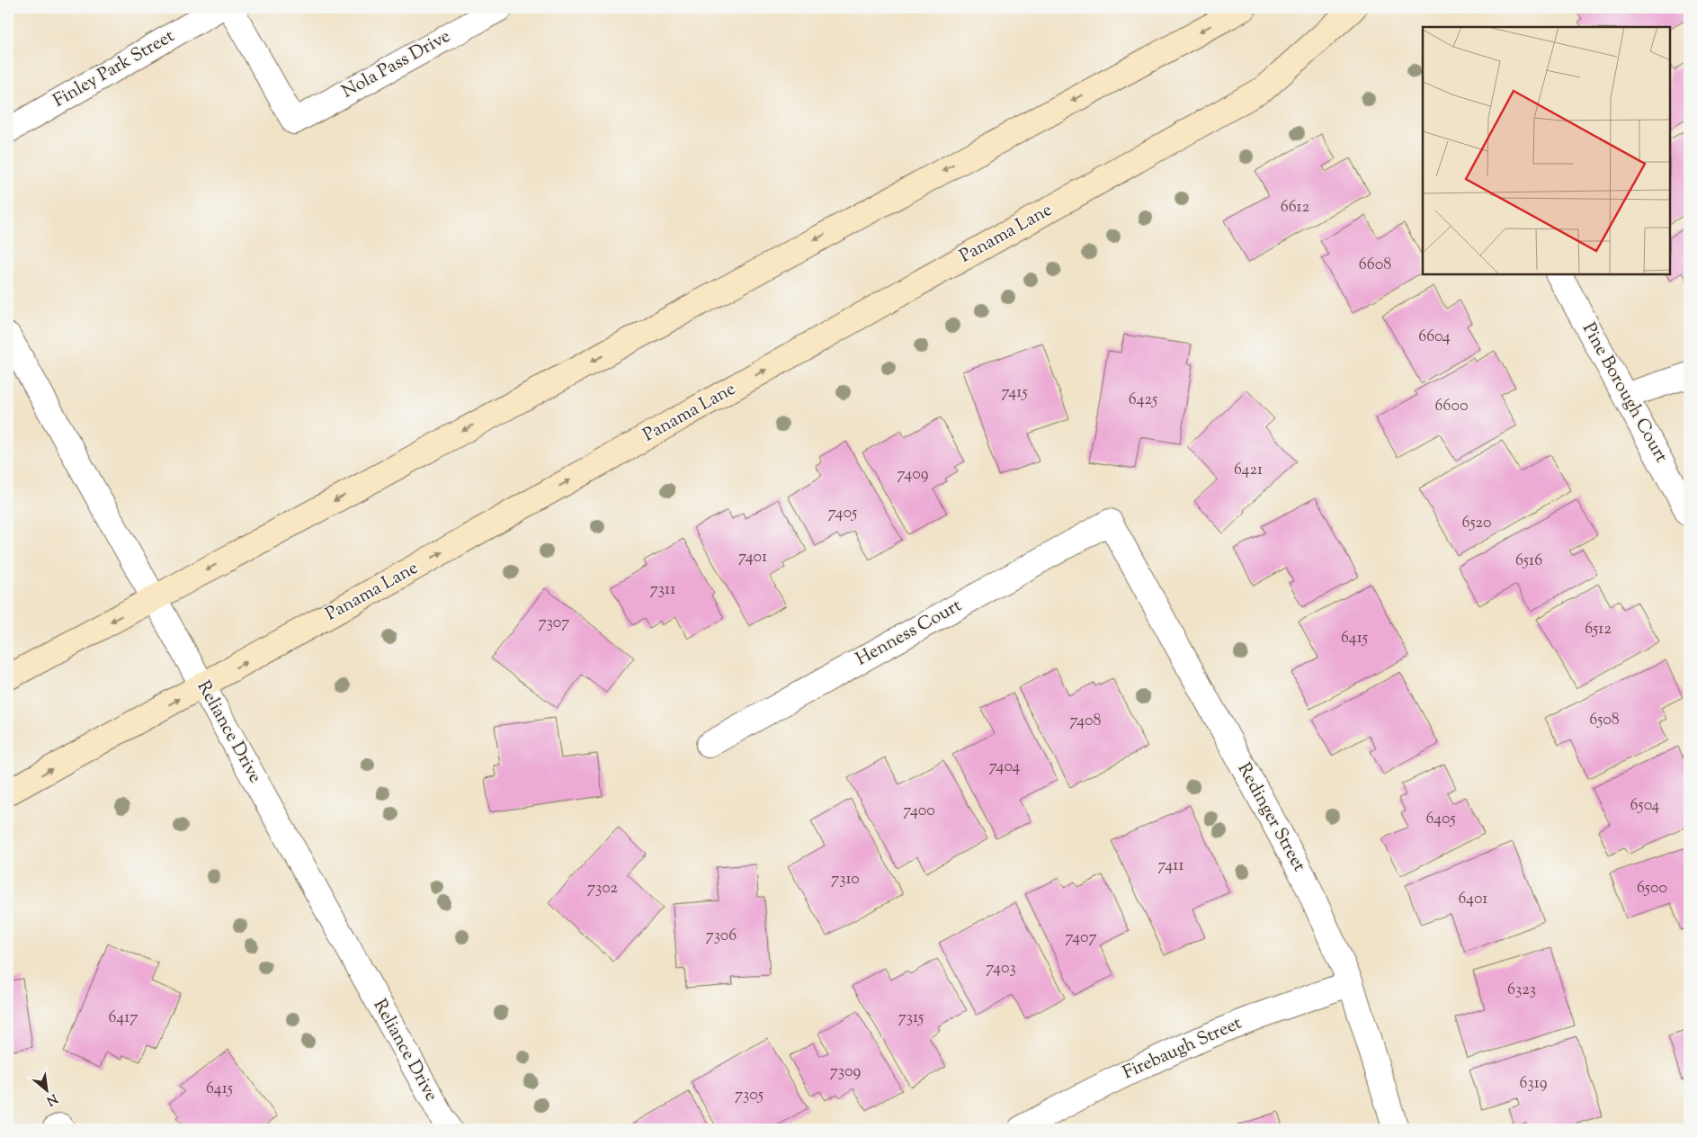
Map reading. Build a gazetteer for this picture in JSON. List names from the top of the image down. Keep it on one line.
{"streets":{"main road":["Panama Lane"],"street":["Nola Pass Drive","Finley Park Street","Pine Borough Court","Henness Court","Reliance Drive","Redinger Street","Firebaugh Street"]},"crossings":[["Panama Lane","Reliance Drive"],["Henness Court","Redinger Street"],["Redinger Street","Firebaugh Street"]],"house_numbers":["6612","6608","6604","7415","6425","6600","6421","7409","7405","6520","7401","6516","7311","7307","6512","6415","6508","7408","7404","6504","7400","6405","7411","7310","7302","6500","6401","7306","7407","7403","6323","6417","7315","7309","6319","6415","7305"],"north":"bottom right"}
